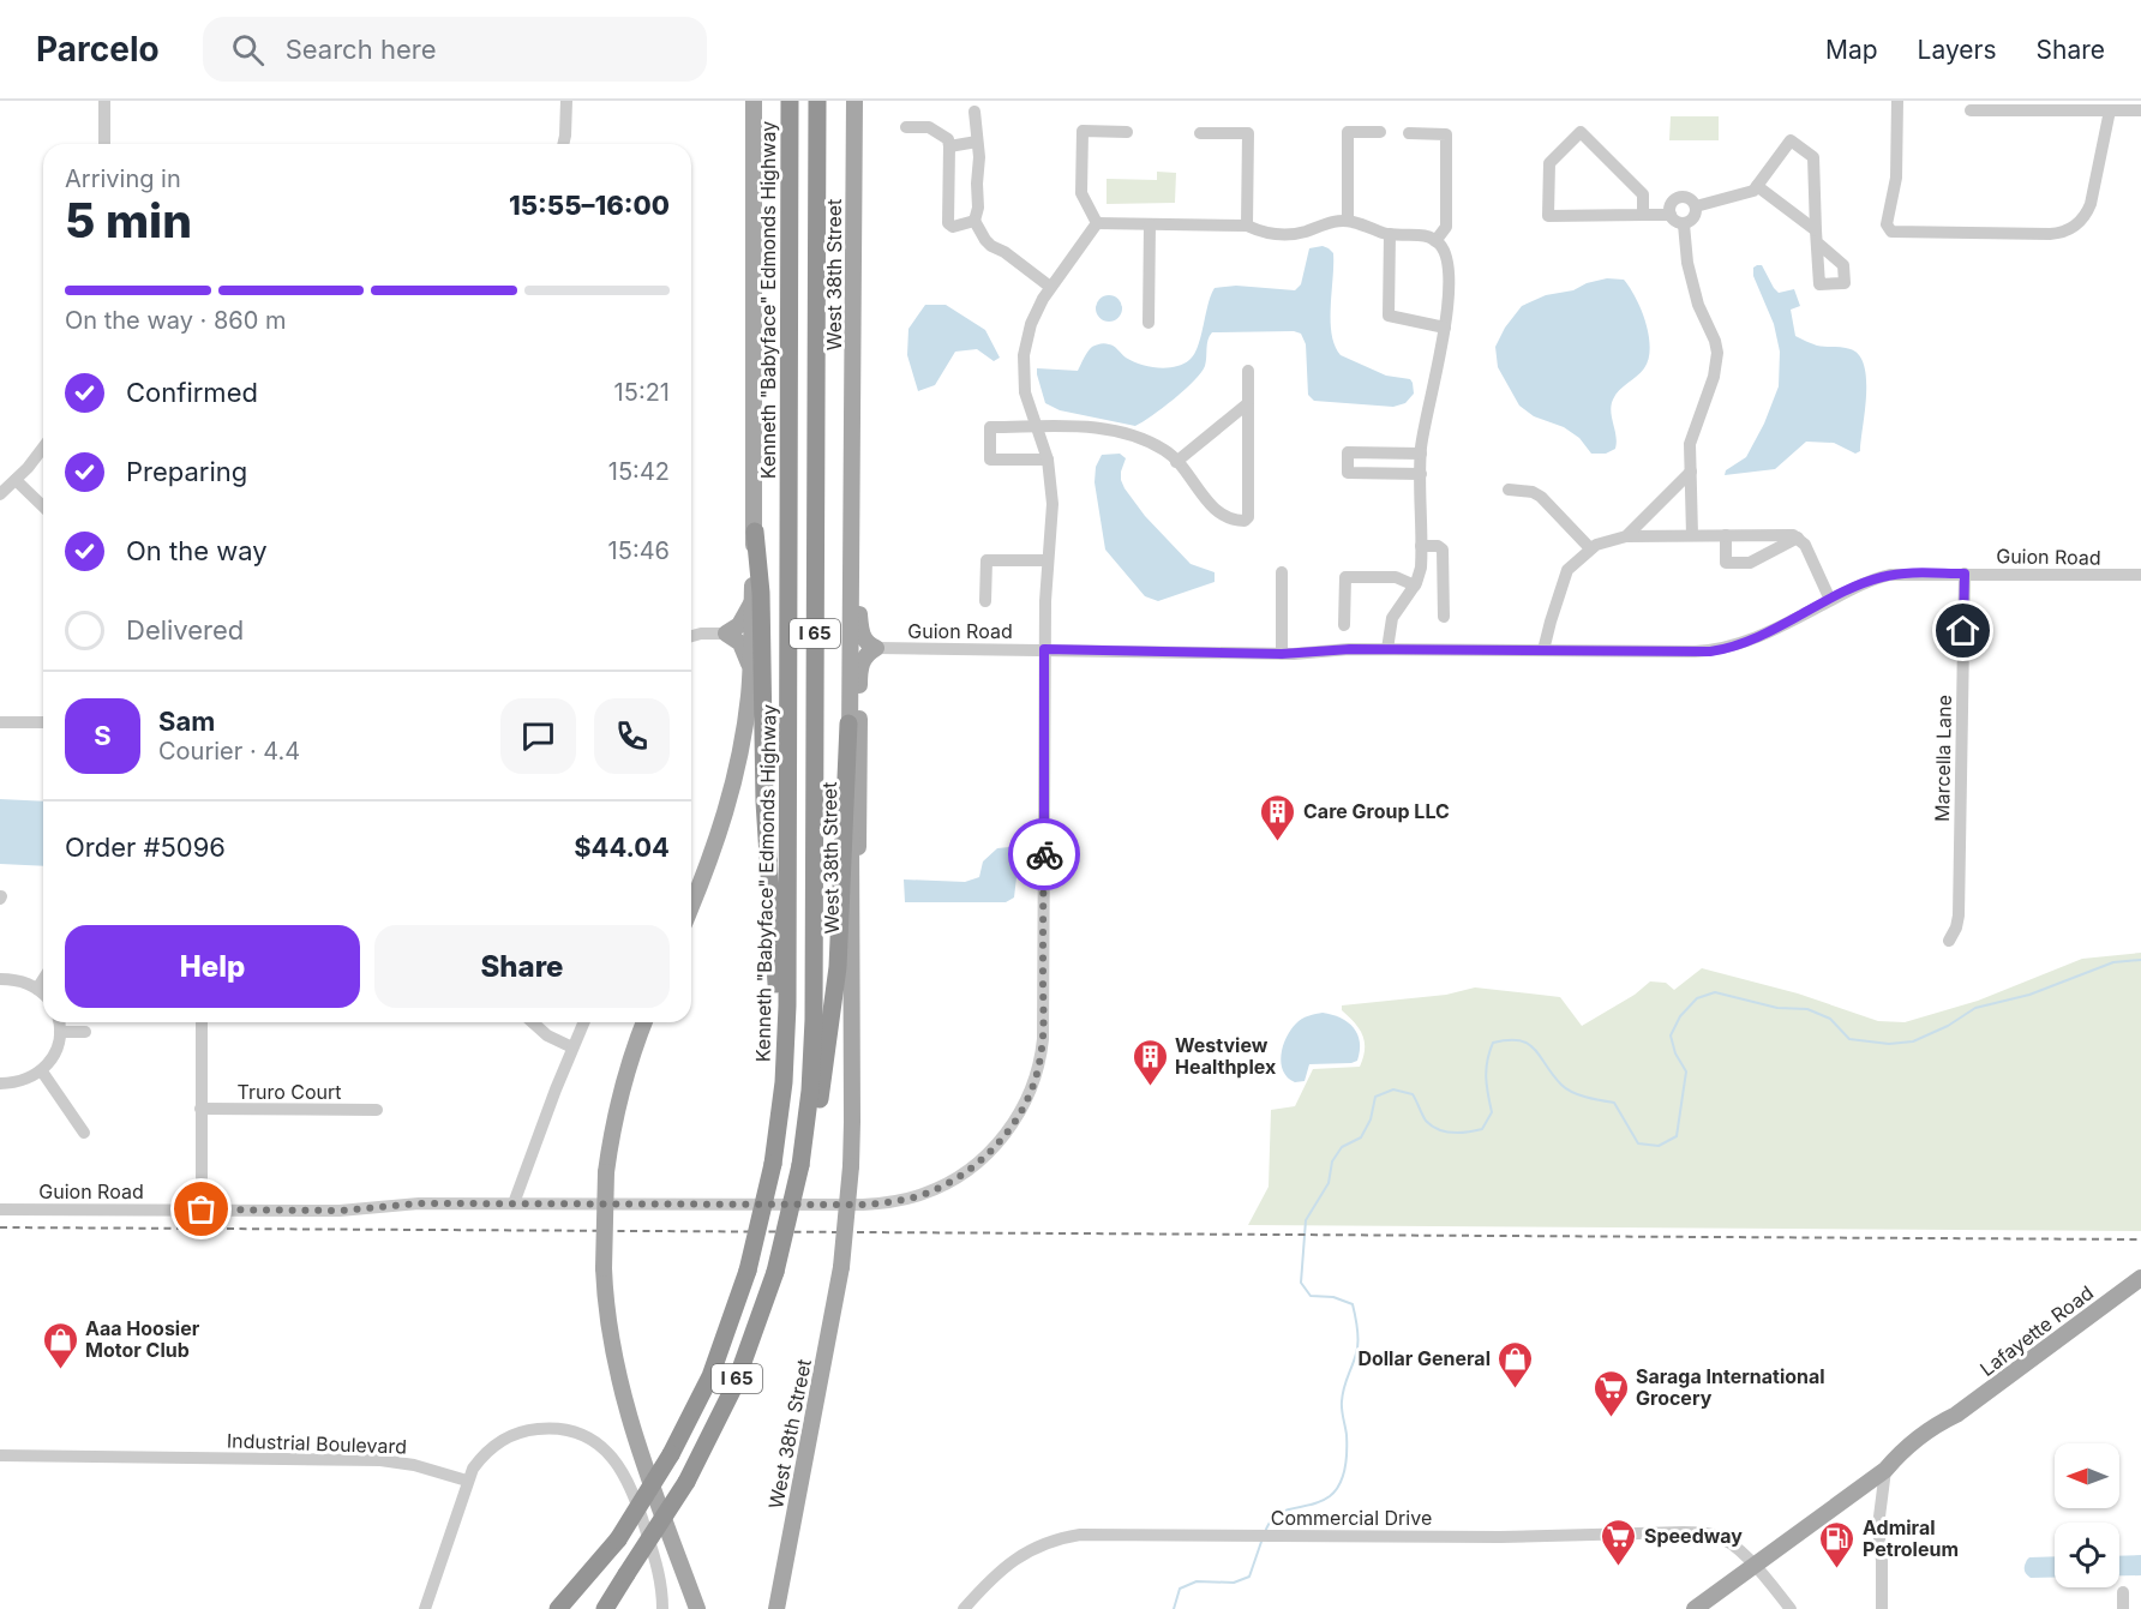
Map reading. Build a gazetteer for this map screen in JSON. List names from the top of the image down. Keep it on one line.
{"streets":{"highway":["Kenneth \"Babyface\" Edmonds Highway","I 65"],"main road":["West 38th Street","Lafayette Road"],"street":["Guion Road","Marcella Lane","Truro Court","Industrial Boulevard","Commercial Drive"]},"crossings":[["Guion Road","Marcella Lane"],["Lafayette Road","Commercial Drive"]],"places":{"building":["Care Group LLC","Westview Healthplex"],"shop":["Aaa Hoosier Motor Club","Dollar General"],"supermarket":["Saraga International Grocery","Speedway"],"fuel station":["Admiral Petroleum"]},"north":"left","page":{"header":"Parcelo","search":"Search here","nav":["Map","Layers","Share"],"heading":["5 min","Arriving in","15:55–16:00"],"panel":["Sam","Courier · 4.4","Order #5096","$44.04"],"bar":"On the way · 860 m","list":[["Confirmed","15:21"],["Preparing","15:42"],["On the way","15:46"],"Delivered"],"round":"S","buttons":["Help","Share"]}}
